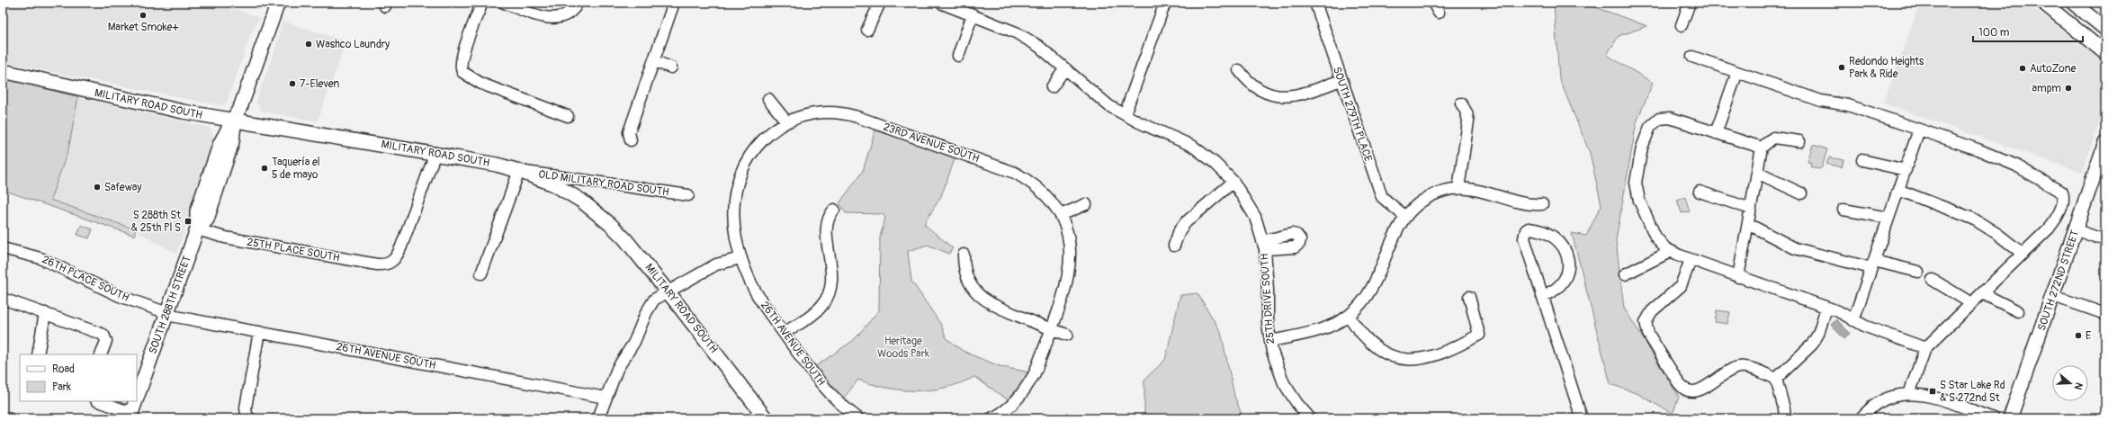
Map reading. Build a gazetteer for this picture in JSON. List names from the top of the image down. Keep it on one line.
{"streets":{"main road":["MILITARY ROAD SOUTH","SOUTH 272ND STREET","SOUTH 288TH STREET"],"street":["SOUTH 279TH PLACE","23RD AVENUE SOUTH","OLD MILITARY ROAD SOUTH","25TH PLACE SOUTH","26TH PLACE SOUTH","25TH DRIVE SOUTH","26TH AVENUE SOUTH"]},"crossings":[["MILITARY ROAD SOUTH","OLD MILITARY ROAD SOUTH"],["MILITARY ROAD SOUTH","25TH PLACE SOUTH"],["MILITARY ROAD SOUTH","SOUTH 288TH STREET"],["23RD AVENUE SOUTH","26TH AVENUE SOUTH"],["25TH PLACE SOUTH","SOUTH 288TH STREET"],["26TH PLACE SOUTH","SOUTH 288TH STREET"],["26TH PLACE SOUTH","26TH AVENUE SOUTH"],["SOUTH 288TH STREET","26TH AVENUE SOUTH"]],"parks":["Heritage Woods Park"],"places":{"other":["Market Smoke+","Washco Laundry","Redondo Heights Park & Ride","AutoZone","7-Eleven","ampm","Taquería el 5 de mayo","Safeway","E"],"transit":["S 288th St & 25th Pl S","S Star Lake Rd & S 272nd St"]},"legend":["Road","Park"],"scale_bar":"100 m","north":"right"}
